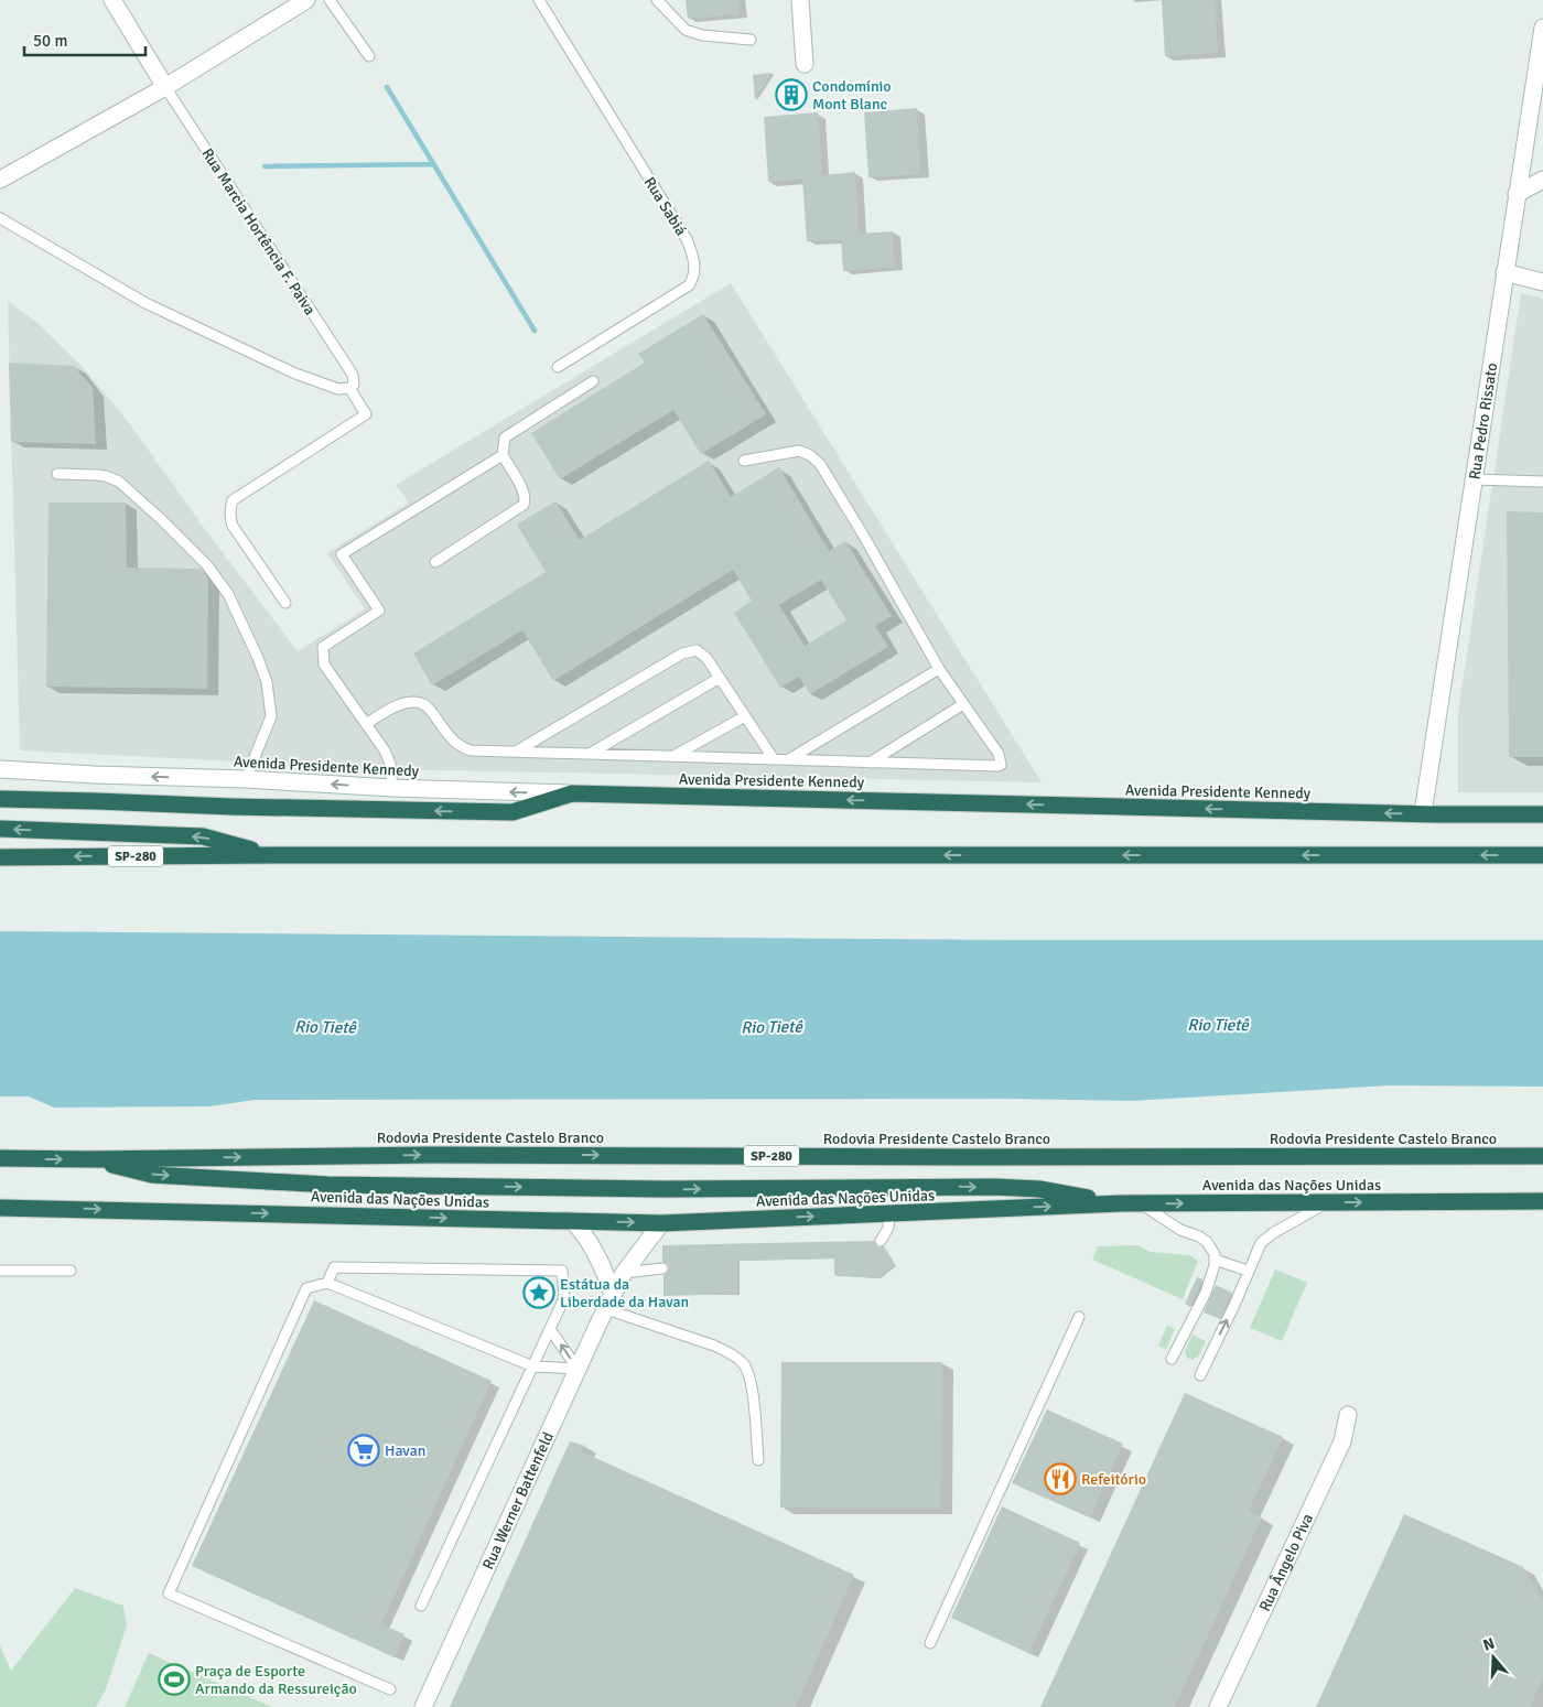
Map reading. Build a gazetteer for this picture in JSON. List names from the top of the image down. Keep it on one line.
{"streets":{"highway":["Avenida Presidente Kennedy","SP-280","Rodovia Presidente Castelo Branco","Avenida das Nações Unidas"],"street":["Rua Pedro Rissato","Rua Werner Battenfeld","Rua Ângelo Piva"],"lane":["Rua Sabiá","Rua Marcia Hortência F. Paiva"]},"crossings":[["Rua Pedro Rissato","Avenida Presidente Kennedy"],["Avenida das Nações Unidas","Rua Werner Battenfeld"]],"one_way":["Avenida Presidente Kennedy"],"water":["Rio Tietê"],"places":{"building":["Condomínio Mont Blanc"],"place":["Estátua da Liberdade da Havan"],"supermarket":["Havan"],"restaurant":["Refeitório"],"sports":["Praça de Esporte Armando da Ressureição"]},"scale_bar":"50 m","north":"top"}
